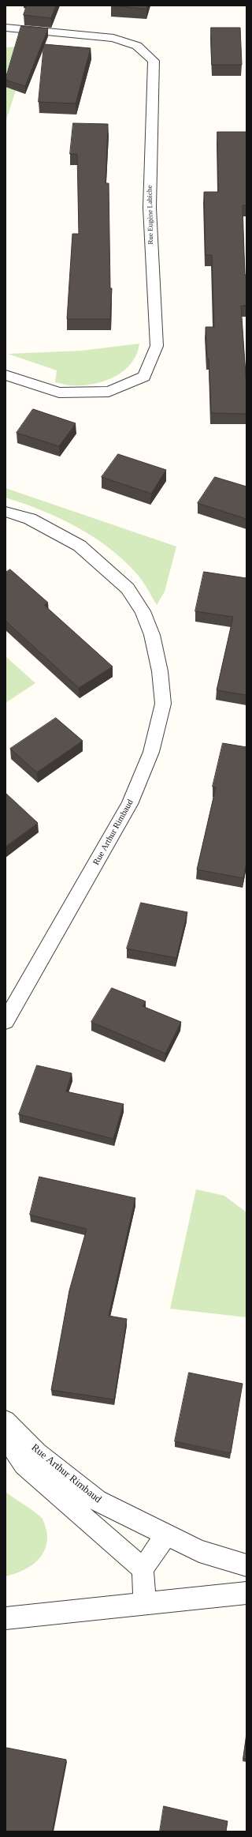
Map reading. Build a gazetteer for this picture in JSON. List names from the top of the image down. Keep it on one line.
{"streets":{"street":["Rue Eugène Labiche","Rue Arthur Rimbaud"]}}
